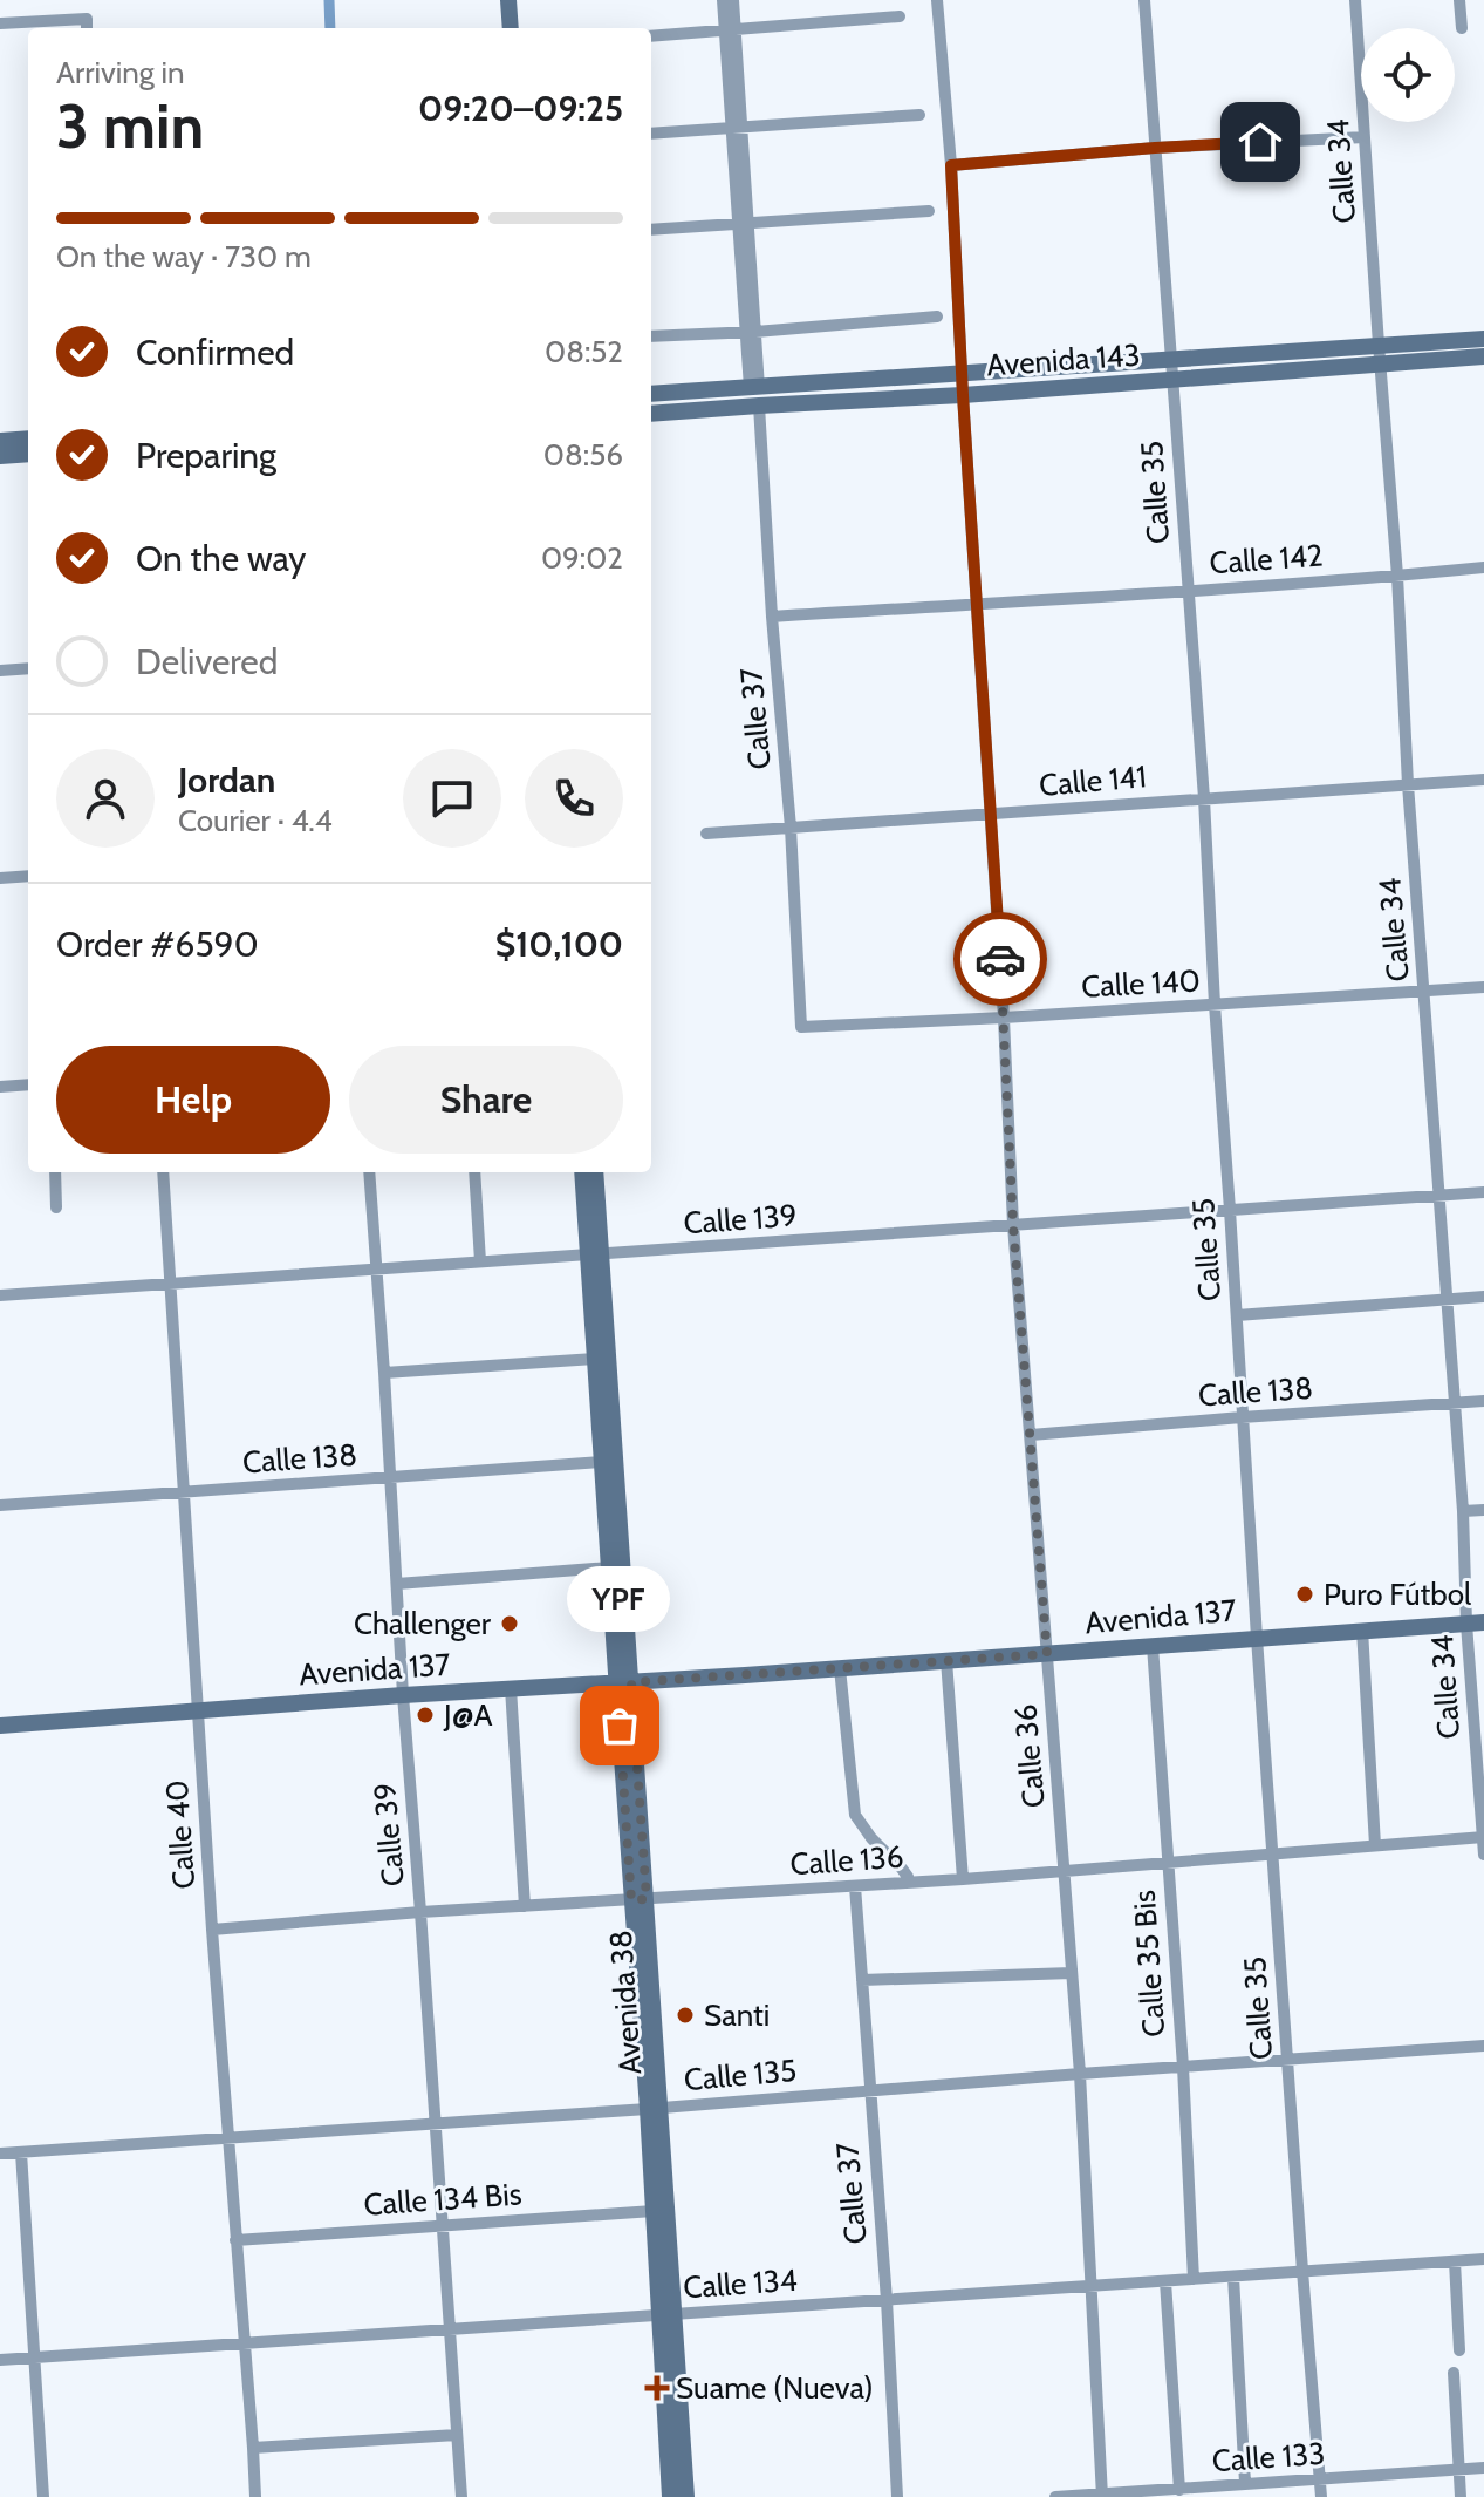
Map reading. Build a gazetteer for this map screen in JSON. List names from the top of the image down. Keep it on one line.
{"streets":{"main road":["Avenida 143","Avenida 137","Avenida 38"],"street":["Calle 34","Calle 35","Calle 142","Calle 37","Calle 141","Calle 140","Calle 139","Calle 138","Calle 36","Calle 40","Calle 39","Calle 136","Calle 35 Bis","Calle 135","Calle 134 Bis","Calle 134","Calle 133"]},"crossings":[["Calle 34","Avenida 143"],["Calle 34","Calle 142"],["Calle 34","Calle 141"],["Calle 34","Calle 140"],["Calle 34","Calle 139"],["Calle 34","Calle 138"],["Calle 34","Avenida 137"],["Calle 34","Calle 136"],["Avenida 143","Calle 35"],["Avenida 143","Calle 37"],["Avenida 143","Calle 36"],["Calle 35","Calle 142"],["Calle 35","Calle 141"],["Calle 35","Calle 140"],["Calle 35","Calle 139"],["Calle 35","Calle 138"],["Calle 35","Avenida 137"],["Calle 35","Calle 136"],["Calle 35","Calle 135"],["Calle 35","Calle 134"],["Calle 35","Calle 133"],["Calle 142","Calle 37"],["Calle 142","Calle 36"],["Calle 37","Calle 141"],["Calle 37","Calle 140"],["Calle 37","Calle 136"],["Calle 37","Calle 135"],["Calle 37","Calle 134"],["Calle 141","Calle 36"],["Calle 140","Calle 36"],["Calle 139","Calle 36"],["Calle 139","Calle 40"],["Calle 139","Calle 39"],["Calle 139","Avenida 38"],["Calle 138","Calle 36"],["Calle 138","Calle 40"],["Calle 138","Calle 39"],["Calle 138","Avenida 38"],["Avenida 137","Calle 36"],["Avenida 137","Calle 40"],["Avenida 137","Calle 39"],["Avenida 137","Calle 35 Bis"],["Avenida 137","Avenida 38"],["Calle 36","Calle 136"],["Calle 36","Calle 135"],["Calle 36","Calle 134"],["Calle 36","Calle 133"],["Calle 40","Calle 136"],["Calle 40","Calle 135"],["Calle 40","Calle 134 Bis"],["Calle 40","Calle 134"],["Calle 39","Calle 136"],["Calle 39","Calle 135"],["Calle 39","Calle 134 Bis"],["Calle 39","Calle 134"],["Calle 136","Calle 35 Bis"],["Calle 136","Avenida 38"],["Calle 35 Bis","Calle 135"],["Calle 35 Bis","Calle 134"],["Avenida 38","Calle 135"],["Avenida 38","Calle 134 Bis"],["Avenida 38","Calle 134"]],"places":{"other":["Puro Fútbol","Challenger","J@A","YPF","Santi"],"health":["Suame (Nueva)"]},"page":{"heading":["3 min","Arriving in","09:20–09:25"],"panel":["Jordan","Courier · 4.4","Order #6590","$10,100"],"bar":"On the way · 730 m","list":[["Confirmed","08:52"],["Preparing","08:56"],["On the way","09:02"],"Delivered"],"buttons":["Help","Share"],"bubble":"YPF"}}
